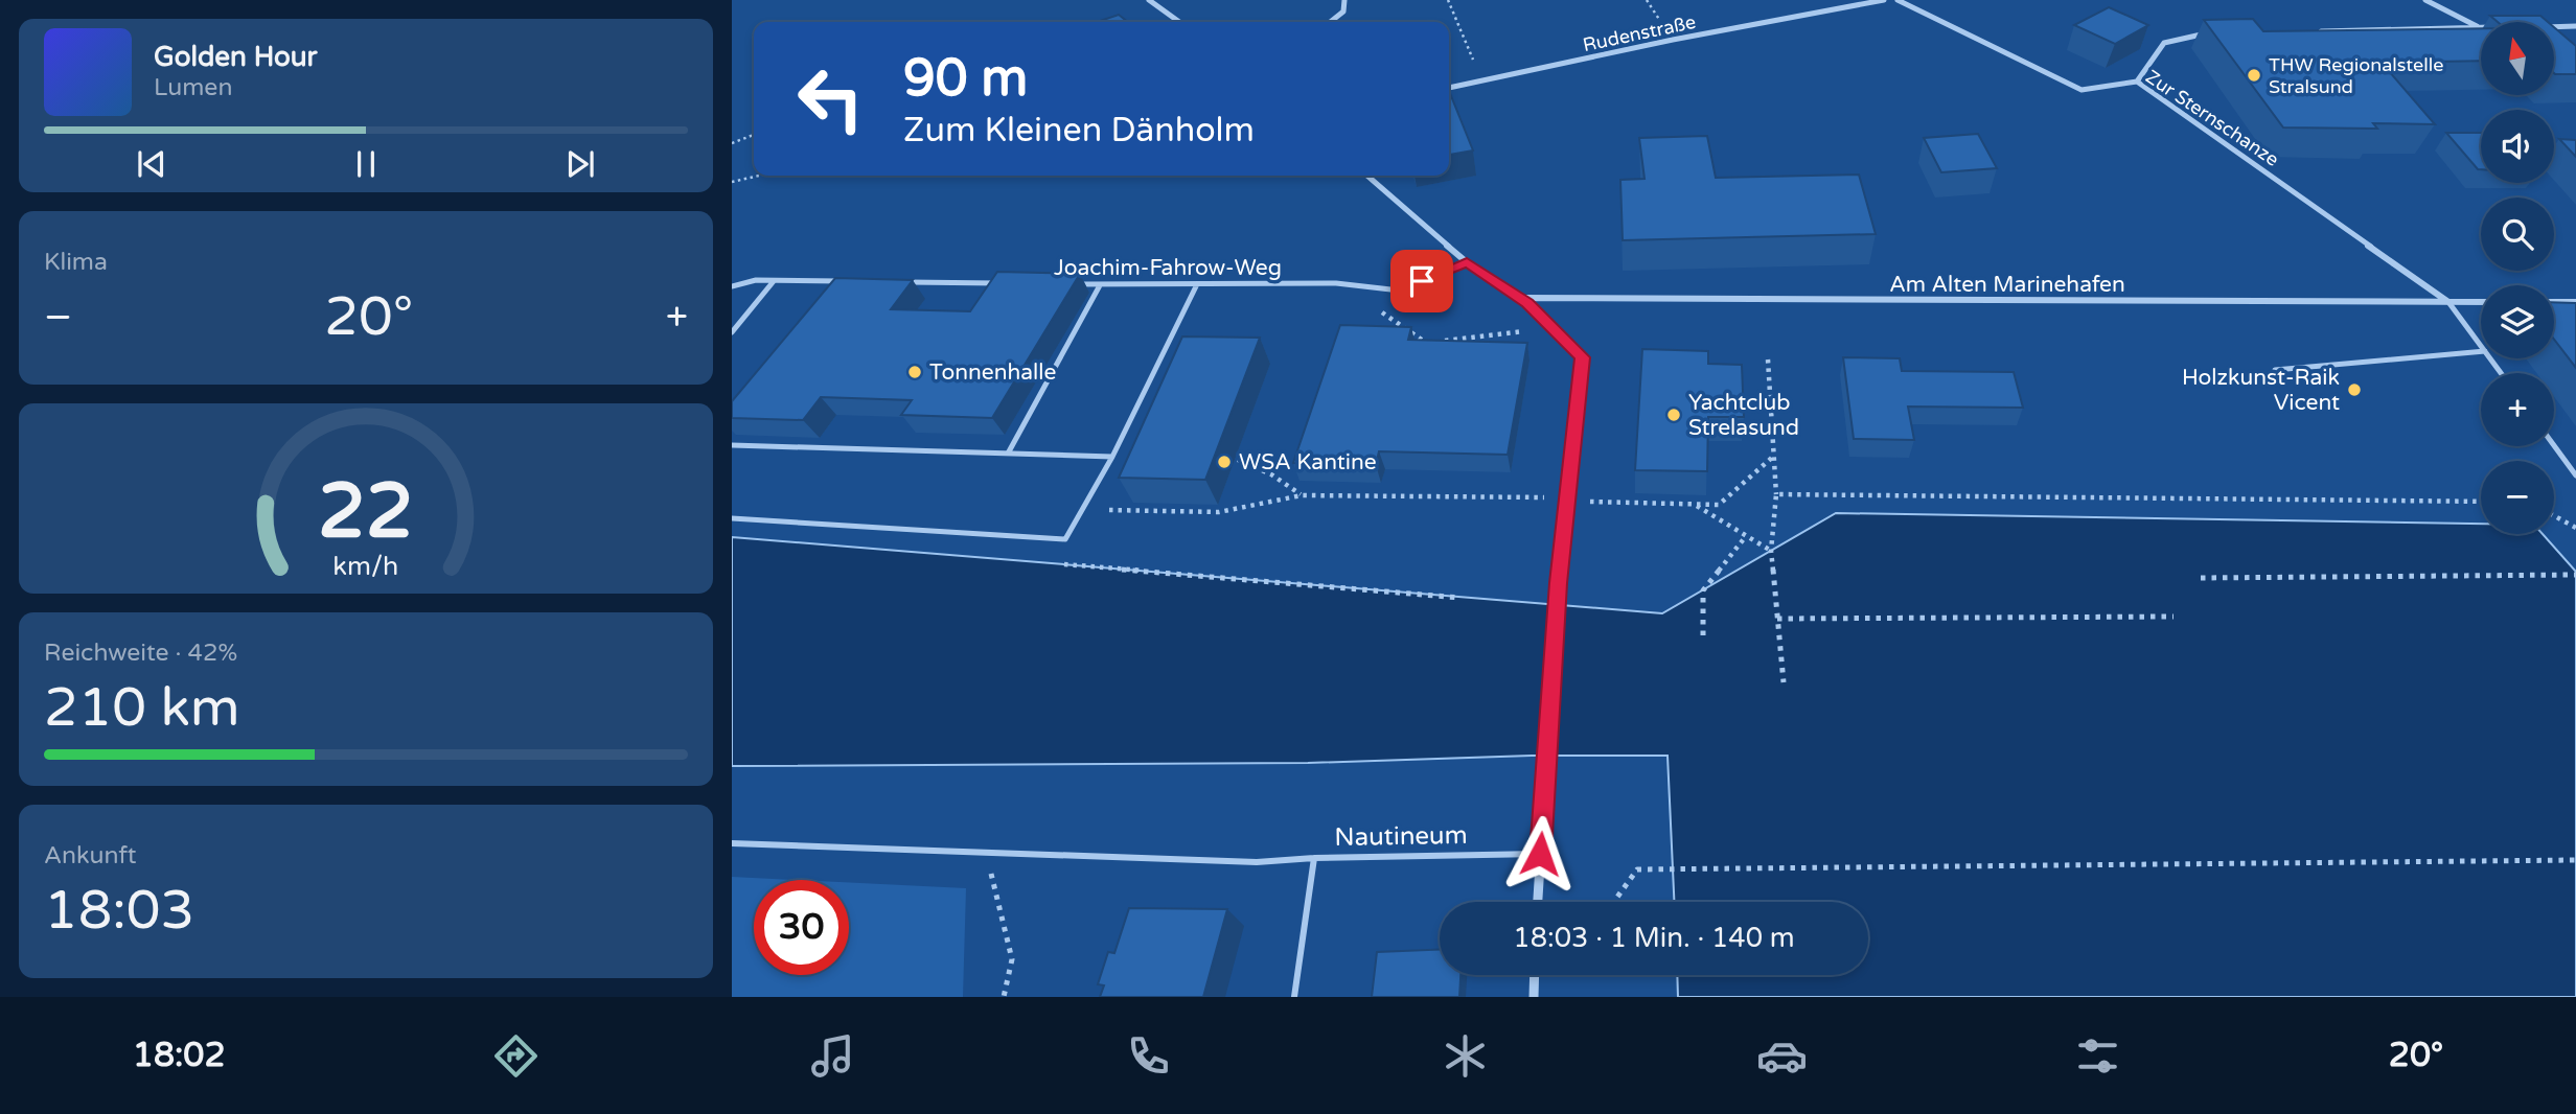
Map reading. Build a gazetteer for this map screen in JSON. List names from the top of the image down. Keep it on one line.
{"streets":{"street":["Rudenstraße","Zur Sternschanze","Am Alten Marinehafen"],"lane":["Joachim-Fahrow-Weg","Nautineum"]},"crossings":[["Zur Sternschanze","Am Alten Marinehafen"]],"places":["THW Regionalstelle Stralsund","Tonnenhalle","Holzkunst-Raik Vicent","Yachtclub Strelasund","WSA Kantine"],"north":"top","page":{"map_buttons":["+","−"],"turn":["90 m","Zum Kleinen Dänholm"],"song":["Golden Hour","Lumen"],"tile":["Klima",["Reichweite · 42%","210 km"],["Ankunft","18:03"]],"heat":["−","20°","+"],"limit":"30","trip":"18:03 · 1 Min. · 140 m","tabs":["18:02","20°"],"gauge":["22","km/h"]}}
